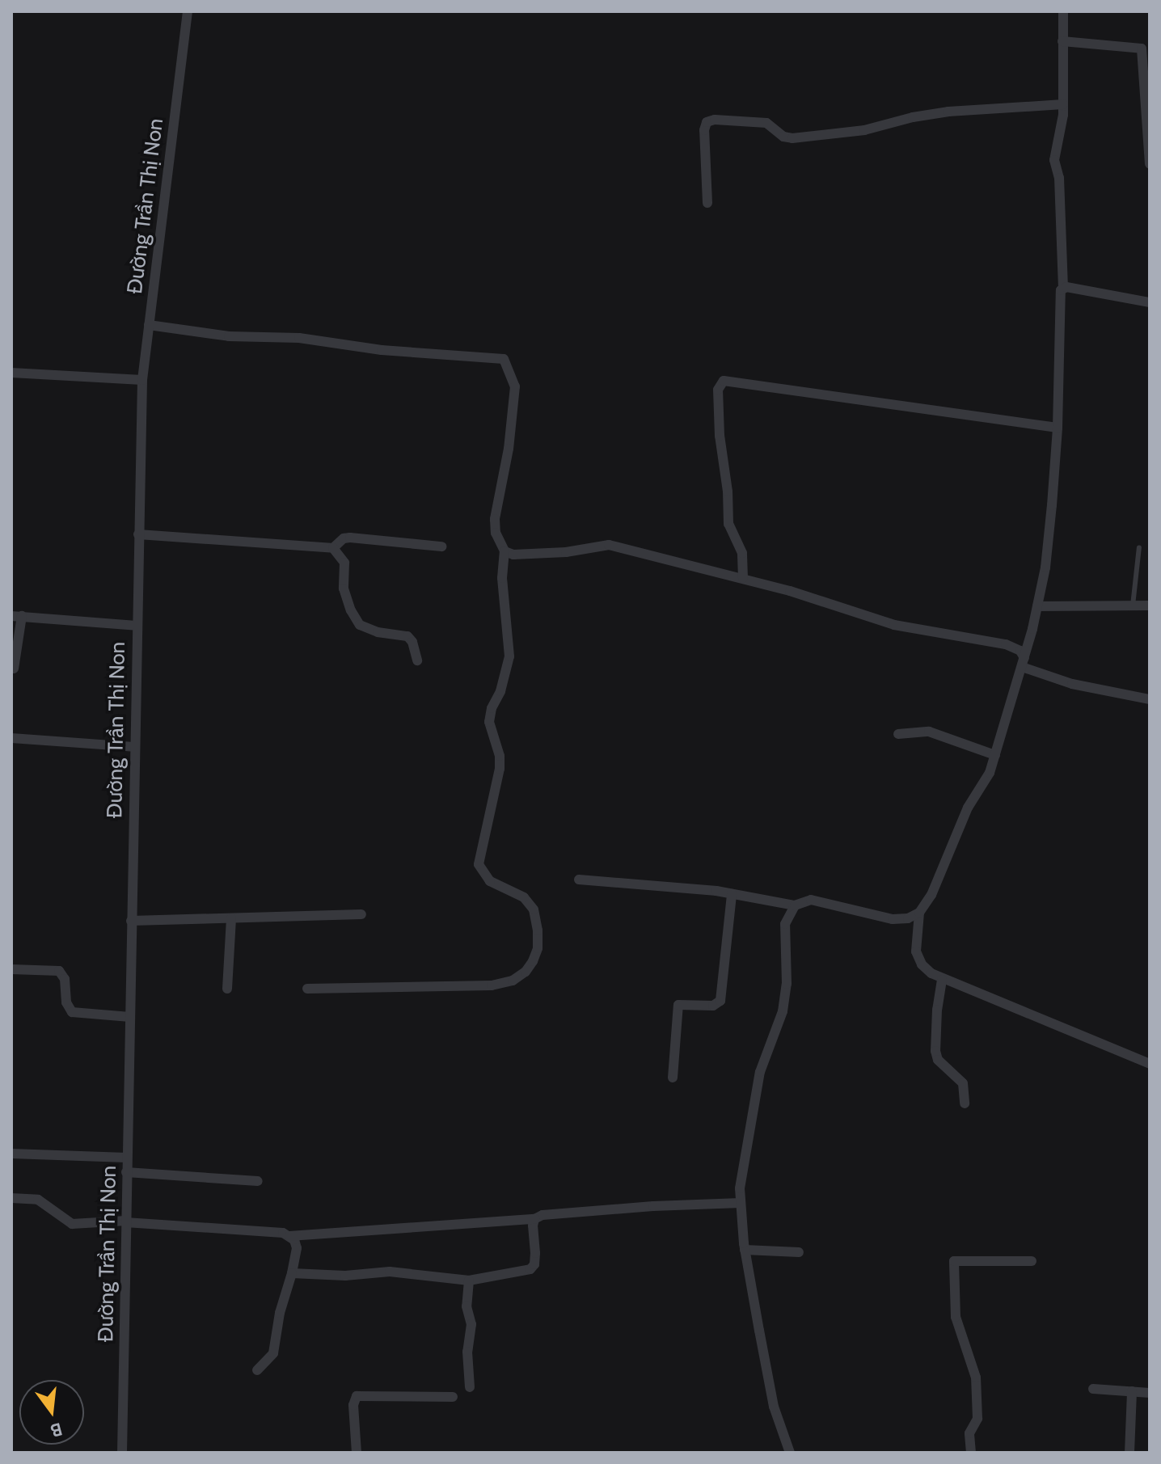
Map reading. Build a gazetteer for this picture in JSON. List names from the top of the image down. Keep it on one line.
{"streets":{"street":["Đường Trần Thị Non"]},"north":"bottom"}
